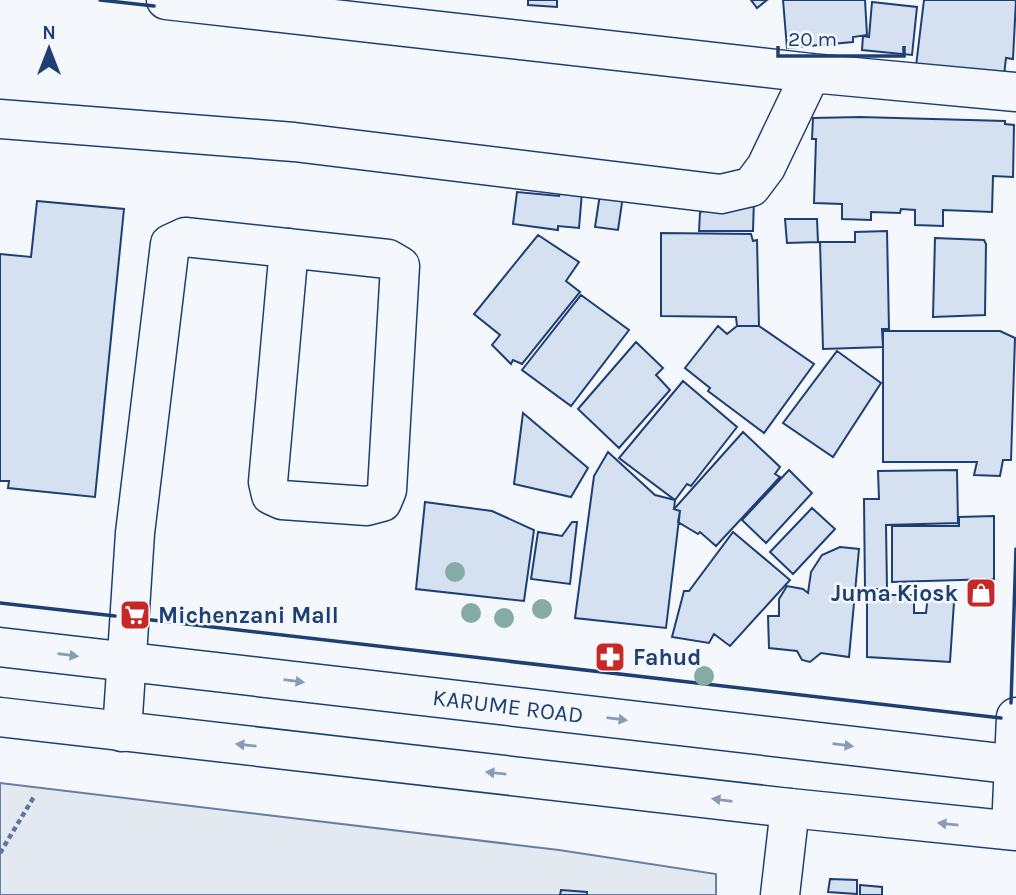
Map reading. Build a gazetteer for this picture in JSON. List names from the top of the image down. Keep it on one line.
{"streets":{"main road":["KARUME ROAD"]},"places":{"shop":["Juma Kiosk"],"supermarket":["Michenzani Mall"],"pharmacy":["Fahud"]},"scale_bar":"20 m","north":"top"}
